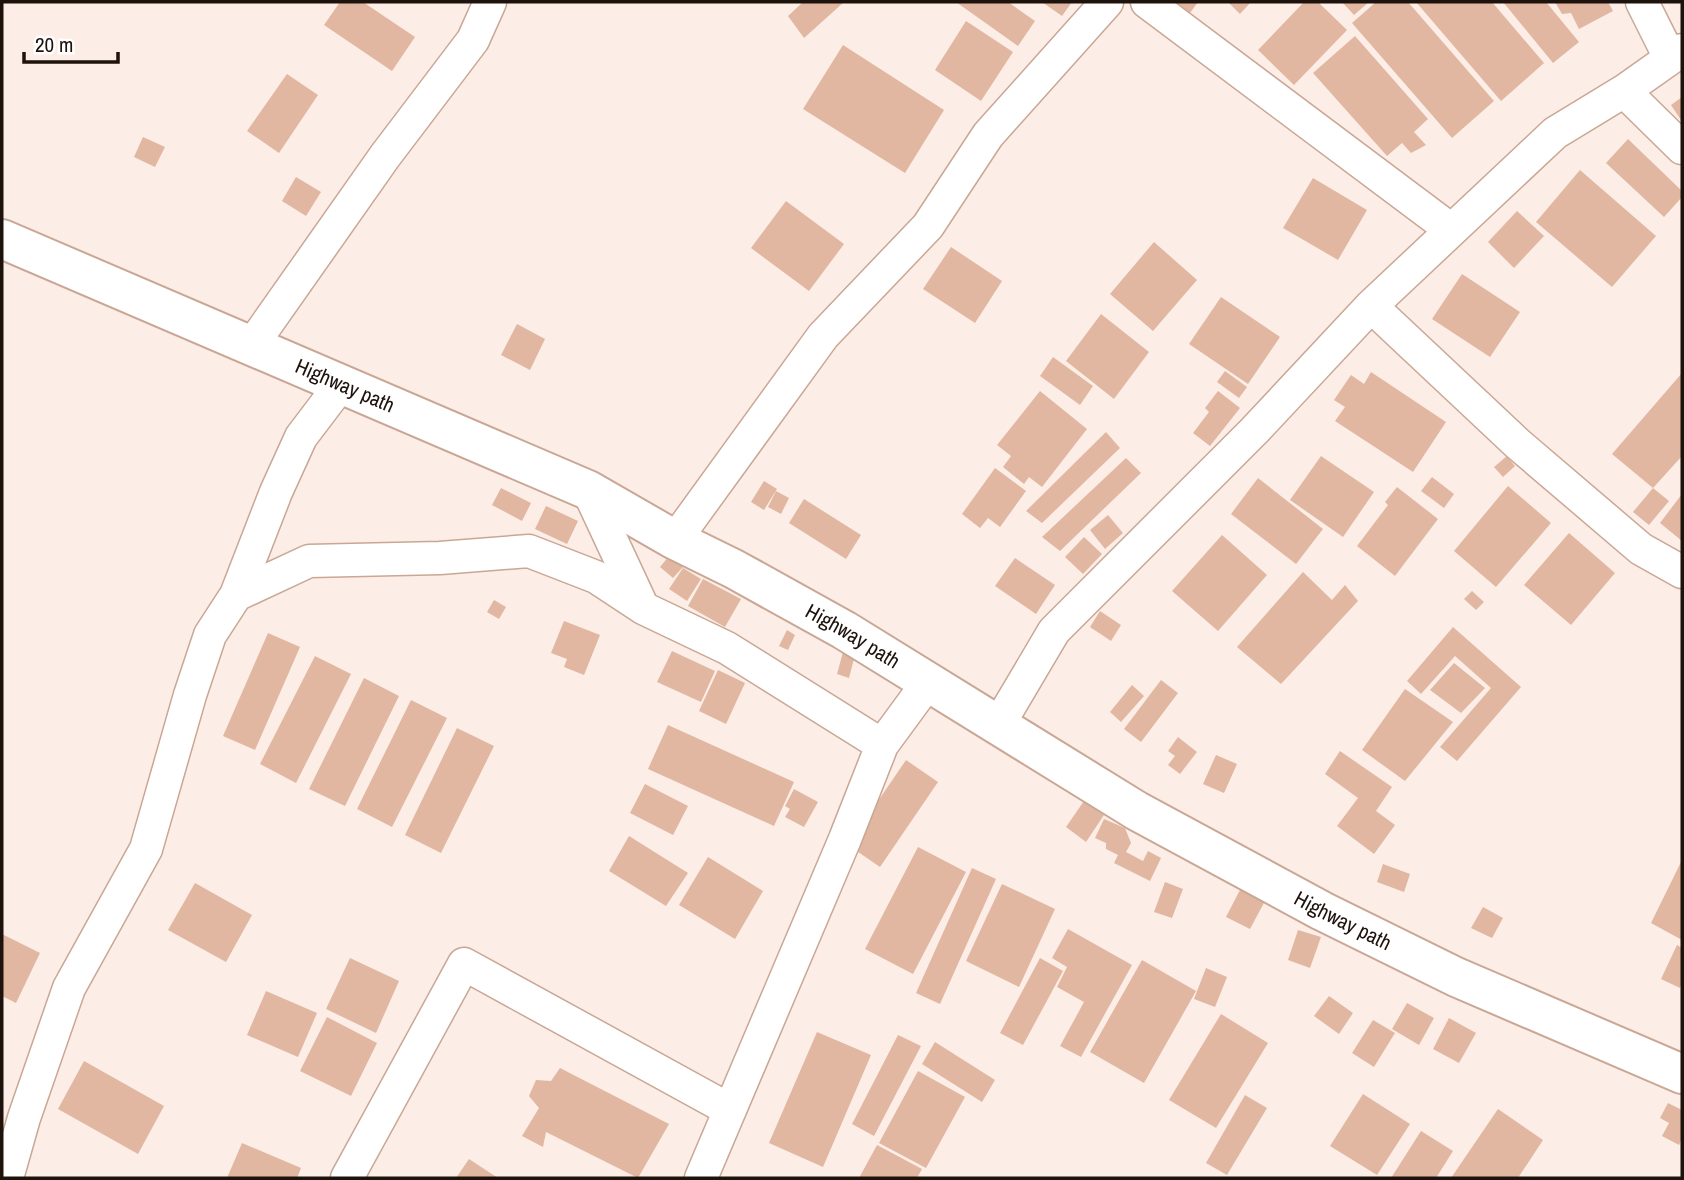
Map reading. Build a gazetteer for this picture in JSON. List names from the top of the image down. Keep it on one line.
{"streets":{"street":["Highway path"]},"scale_bar":"20 m"}
